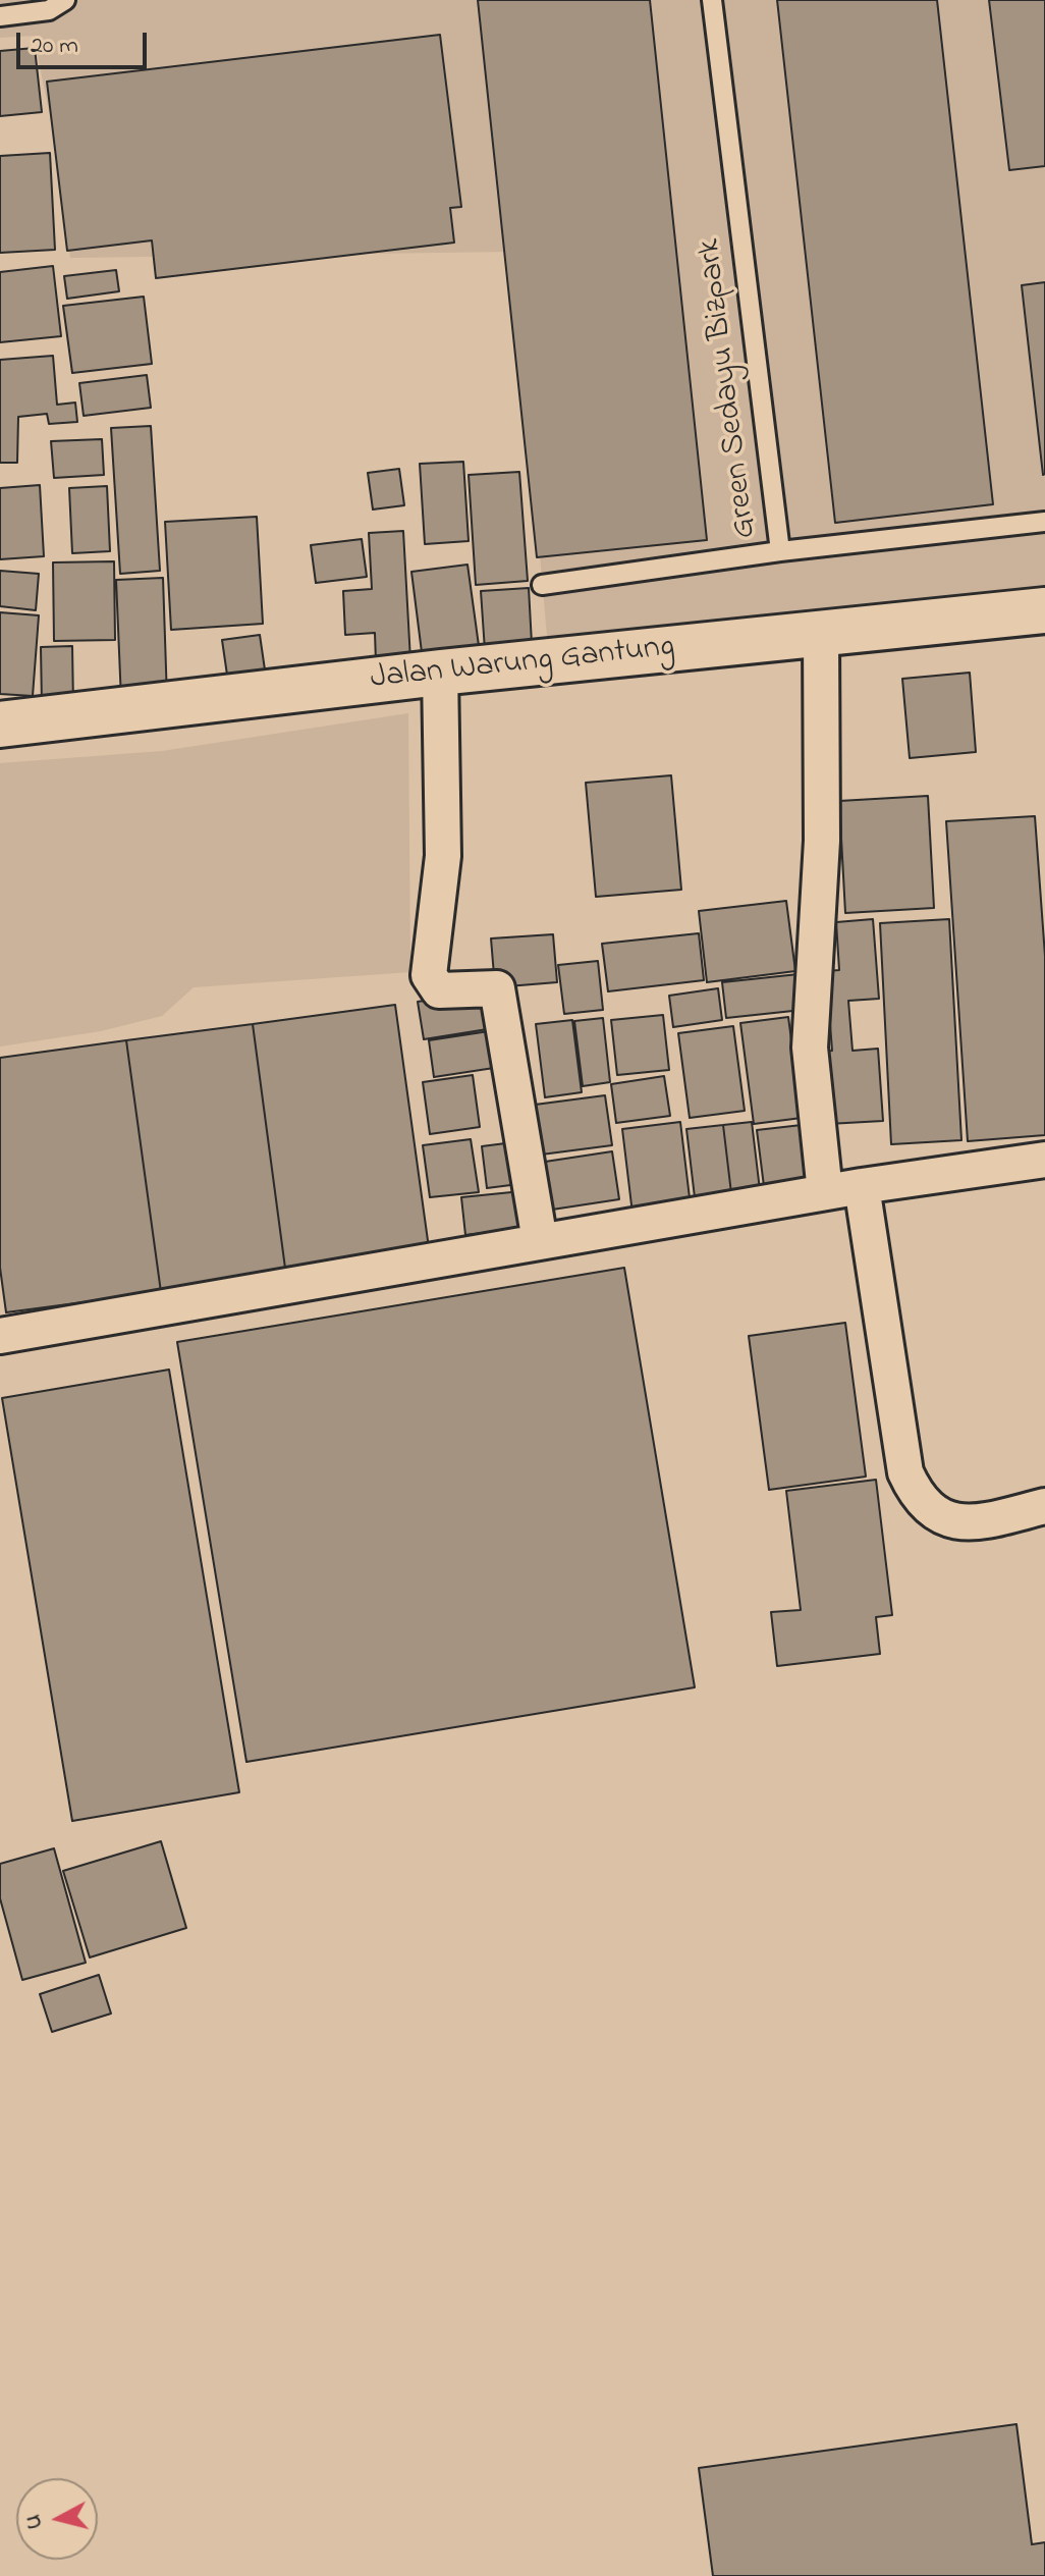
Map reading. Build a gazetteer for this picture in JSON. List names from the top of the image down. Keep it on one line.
{"streets":{"street":["Jalan Warung Gantung"],"lane":["Green Sedayu Bizpark"]},"scale_bar":"20 m","north":"left"}
